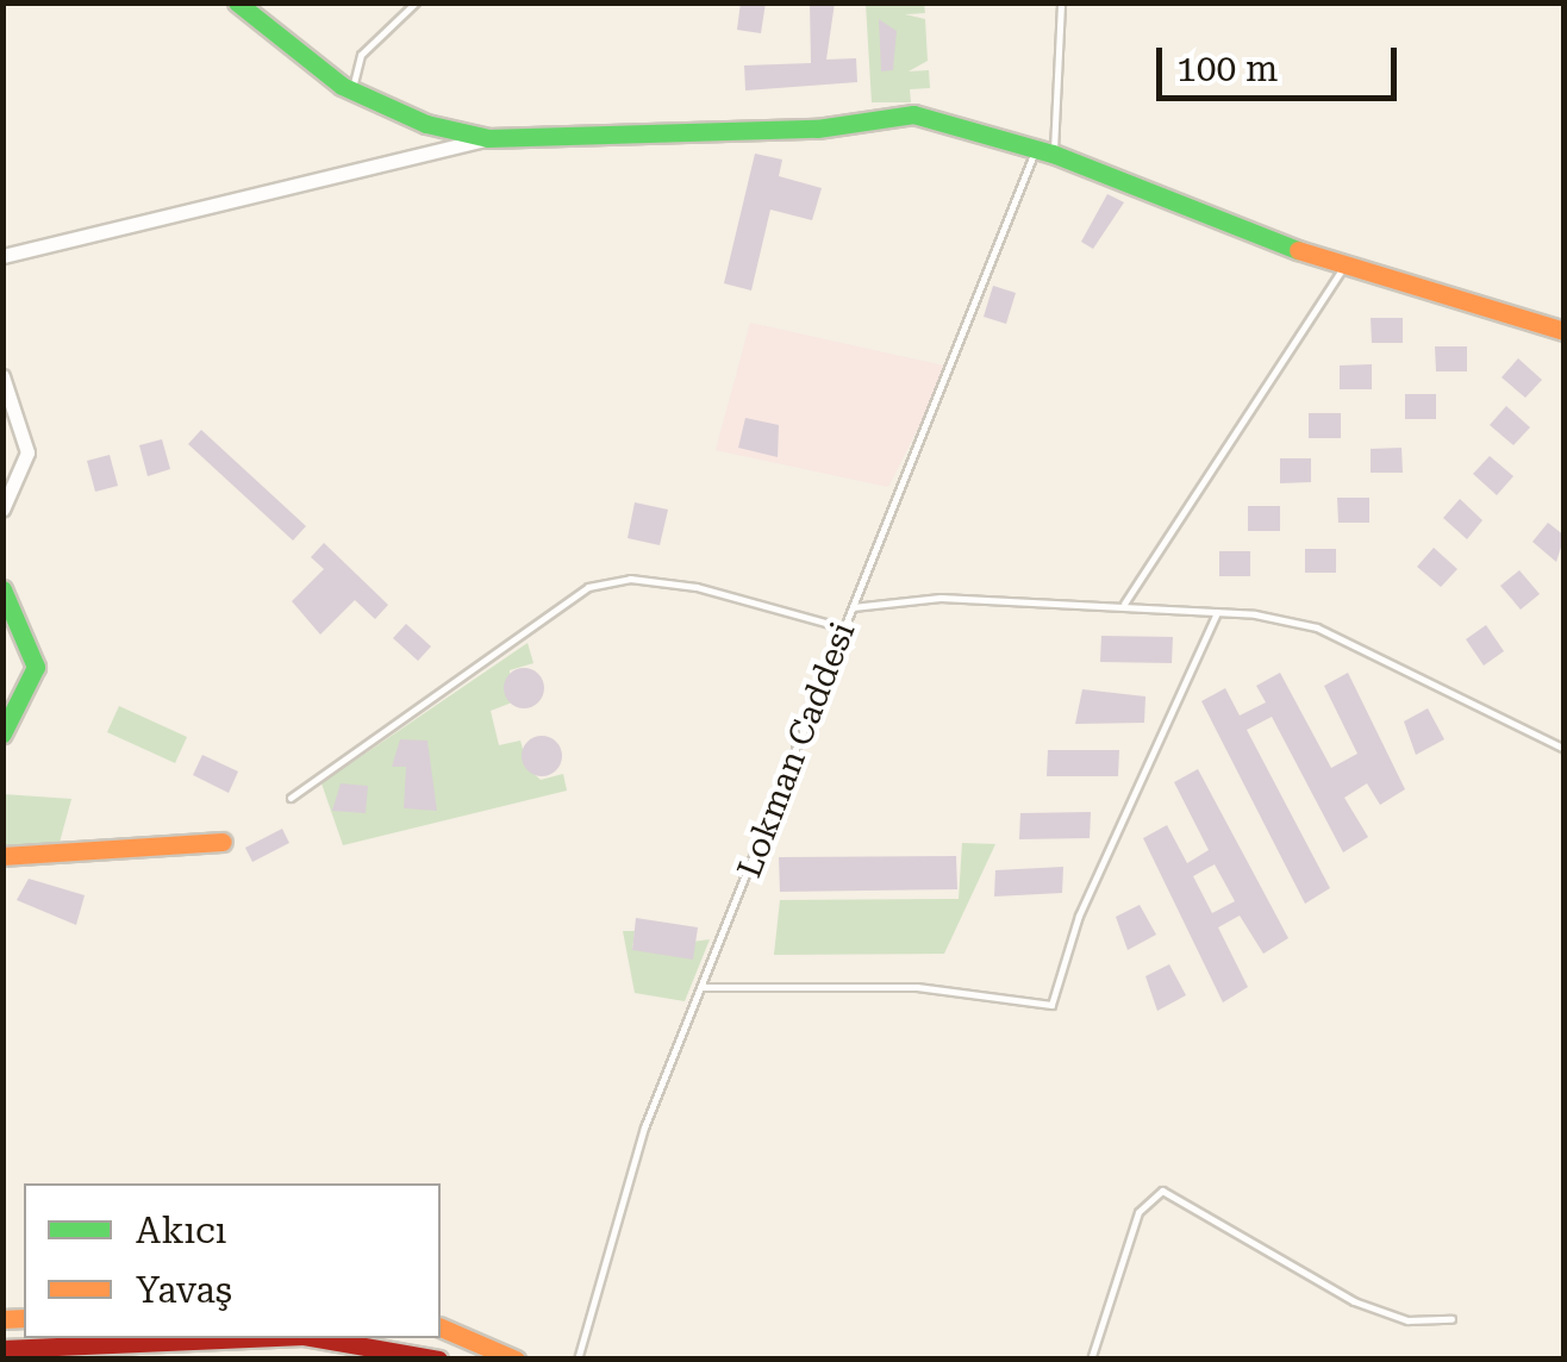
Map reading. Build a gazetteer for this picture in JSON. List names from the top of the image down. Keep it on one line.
{"streets":{"lane":["Lokman Caddesi"]},"legend":["Akıcı","Yavaş"],"scale_bar":"100 m"}
